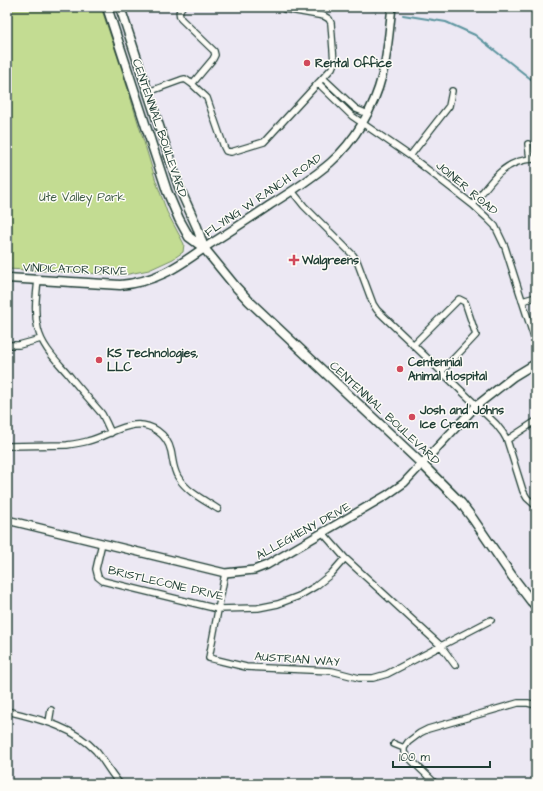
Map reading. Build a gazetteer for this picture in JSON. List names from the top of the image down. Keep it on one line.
{"streets":{"main road":["CENTENNIAL BOULEVARD","VINDICATOR DRIVE"],"street":["JOINER ROAD","FLYING W RANCH ROAD","ALLEGHENY DRIVE","BRISTLECONE DRIVE","AUSTRIAN WAY"]},"crossings":[["CENTENNIAL BOULEVARD","FLYING W RANCH ROAD"],["CENTENNIAL BOULEVARD","VINDICATOR DRIVE"],["CENTENNIAL BOULEVARD","ALLEGHENY DRIVE"],["JOINER ROAD","FLYING W RANCH ROAD"],["FLYING W RANCH ROAD","VINDICATOR DRIVE"],["ALLEGHENY DRIVE","BRISTLECONE DRIVE"],["BRISTLECONE DRIVE","AUSTRIAN WAY"]],"parks":["Ute Valley Park"],"places":{"other":["Rental Office","KS Technologies, LLC","Centennial Animal Hospital","Josh and Johns Ice Cream"],"health":["Walgreens"]},"scale_bar":"100 m"}
